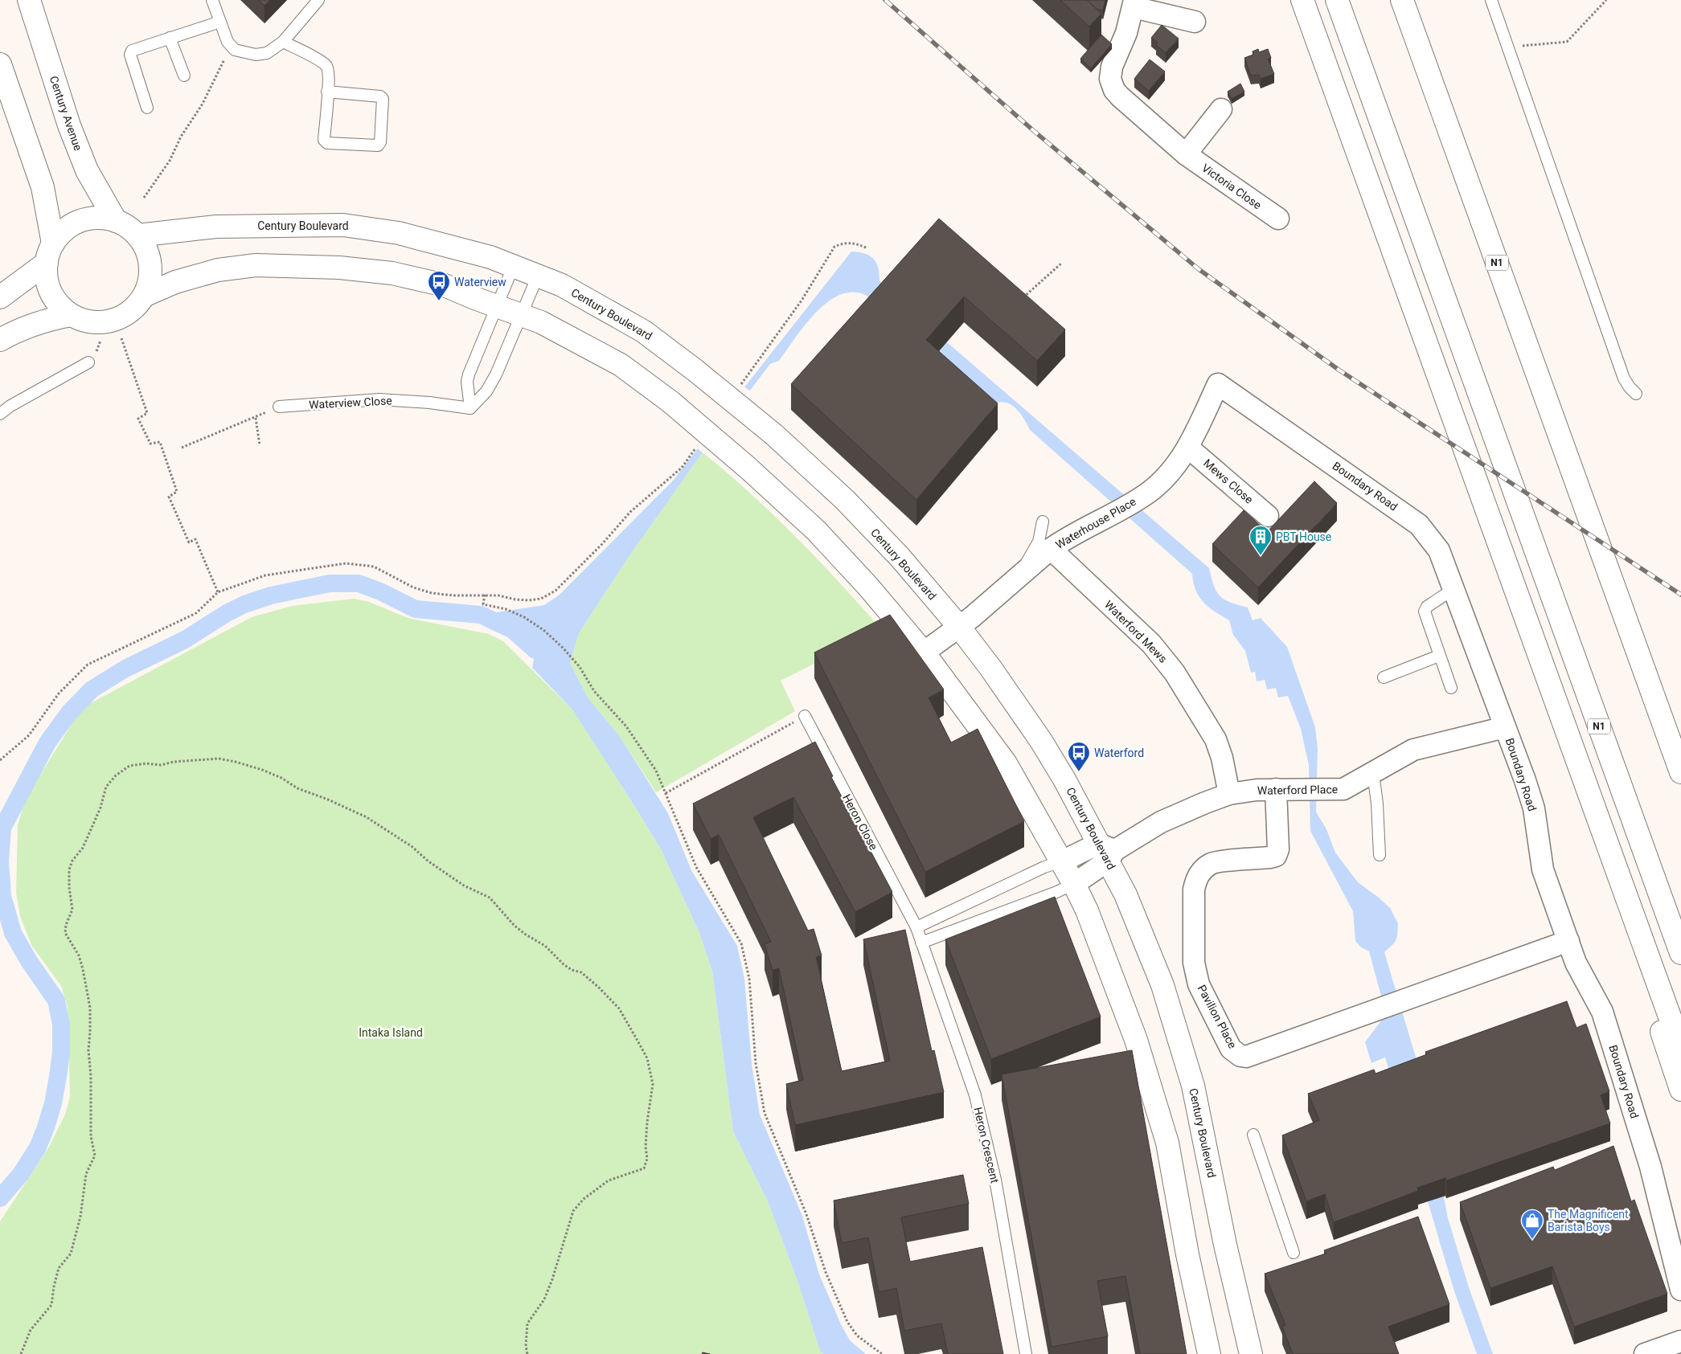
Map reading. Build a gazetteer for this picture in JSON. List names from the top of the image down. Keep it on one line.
{"streets":{"main road":["Century Avenue","Century Boulevard","N1"],"street":["Victoria Close","Mews Close","Boundary Road","Waterhouse Place","Waterford Mews","Waterford Place","Pavilion Place"],"lane":["Waterview Close","Heron Close","Heron Crescent"]},"crossings":[["Century Avenue","Century Boulevard"],["Century Boulevard","Waterhouse Place"],["Century Boulevard","Waterford Place"],["Mews Close","Waterhouse Place"],["Boundary Road","Waterhouse Place"],["Boundary Road","Waterford Place"],["Boundary Road","Pavilion Place"],["Waterhouse Place","Waterford Mews"],["Waterford Mews","Waterford Place"],["Waterford Place","Pavilion Place"],["Heron Close","Heron Crescent"]],"parks":["Intaka Island"],"places":{"bus stop":["Waterview","Waterford"],"building":["PBT House"],"shop":["The Magnificent Barista Boys"]}}
